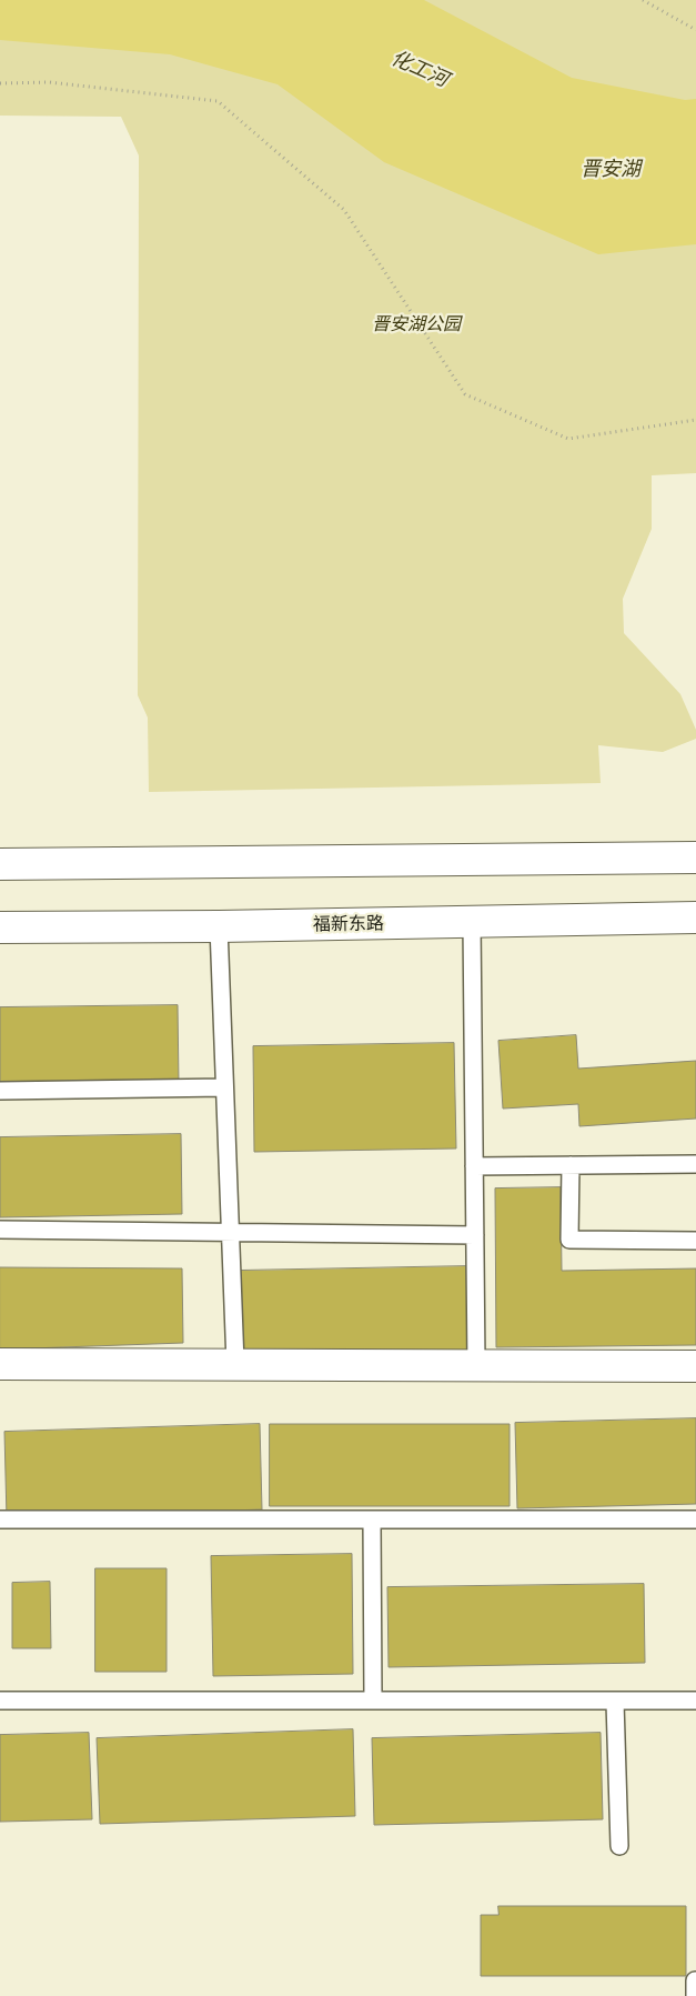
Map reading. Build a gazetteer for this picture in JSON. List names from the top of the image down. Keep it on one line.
{"streets":{"main road":["福新东路"]},"water":["化工河","晋安湖"],"parks":["晋安湖公园"]}
